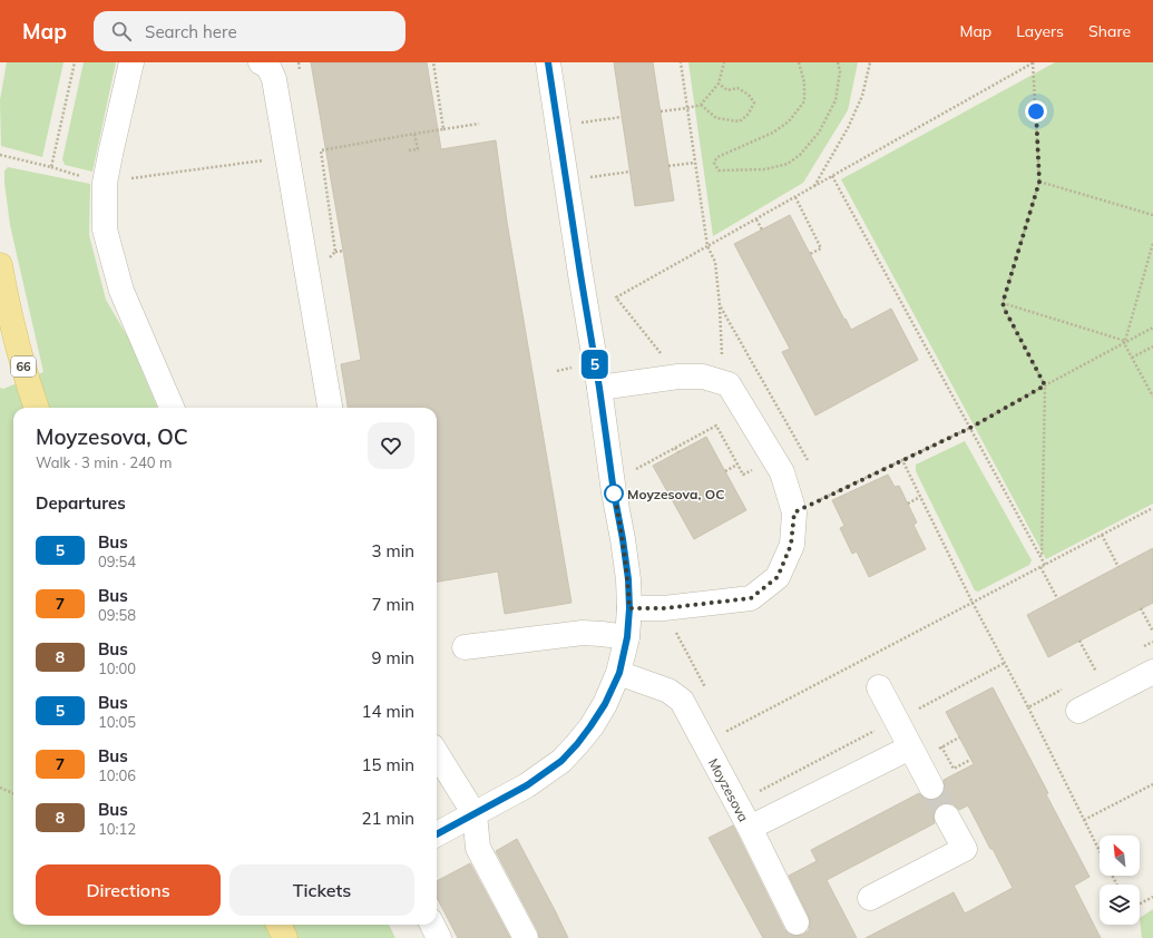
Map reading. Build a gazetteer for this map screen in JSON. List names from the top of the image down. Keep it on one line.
{"streets":{"main road":["66"],"street":["Moyzesova"]},"places":["Moyzesova, OC"],"lines":["bus line 5"],"north":"top left","page":{"header":"Map","search":"Search here","nav":["Map","Layers","Share"],"on_map":"5","heading":[["Moyzesova, OC","Walk · 3 min · 240 m"],"Departures"],"list":[{"mark":"5","name":"Bus","note":"09:54","value":"3 min"},{"mark":"7","name":"Bus","note":"09:58","value":"7 min"},{"mark":"8","name":"Bus","note":"10:00","value":"9 min"},{"mark":"5","name":"Bus","note":"10:05","value":"14 min"},{"mark":"7","name":"Bus","note":"10:06","value":"15 min"},{"mark":"8","name":"Bus","note":"10:12","value":"21 min"}],"buttons":["Directions","Tickets"]}}
